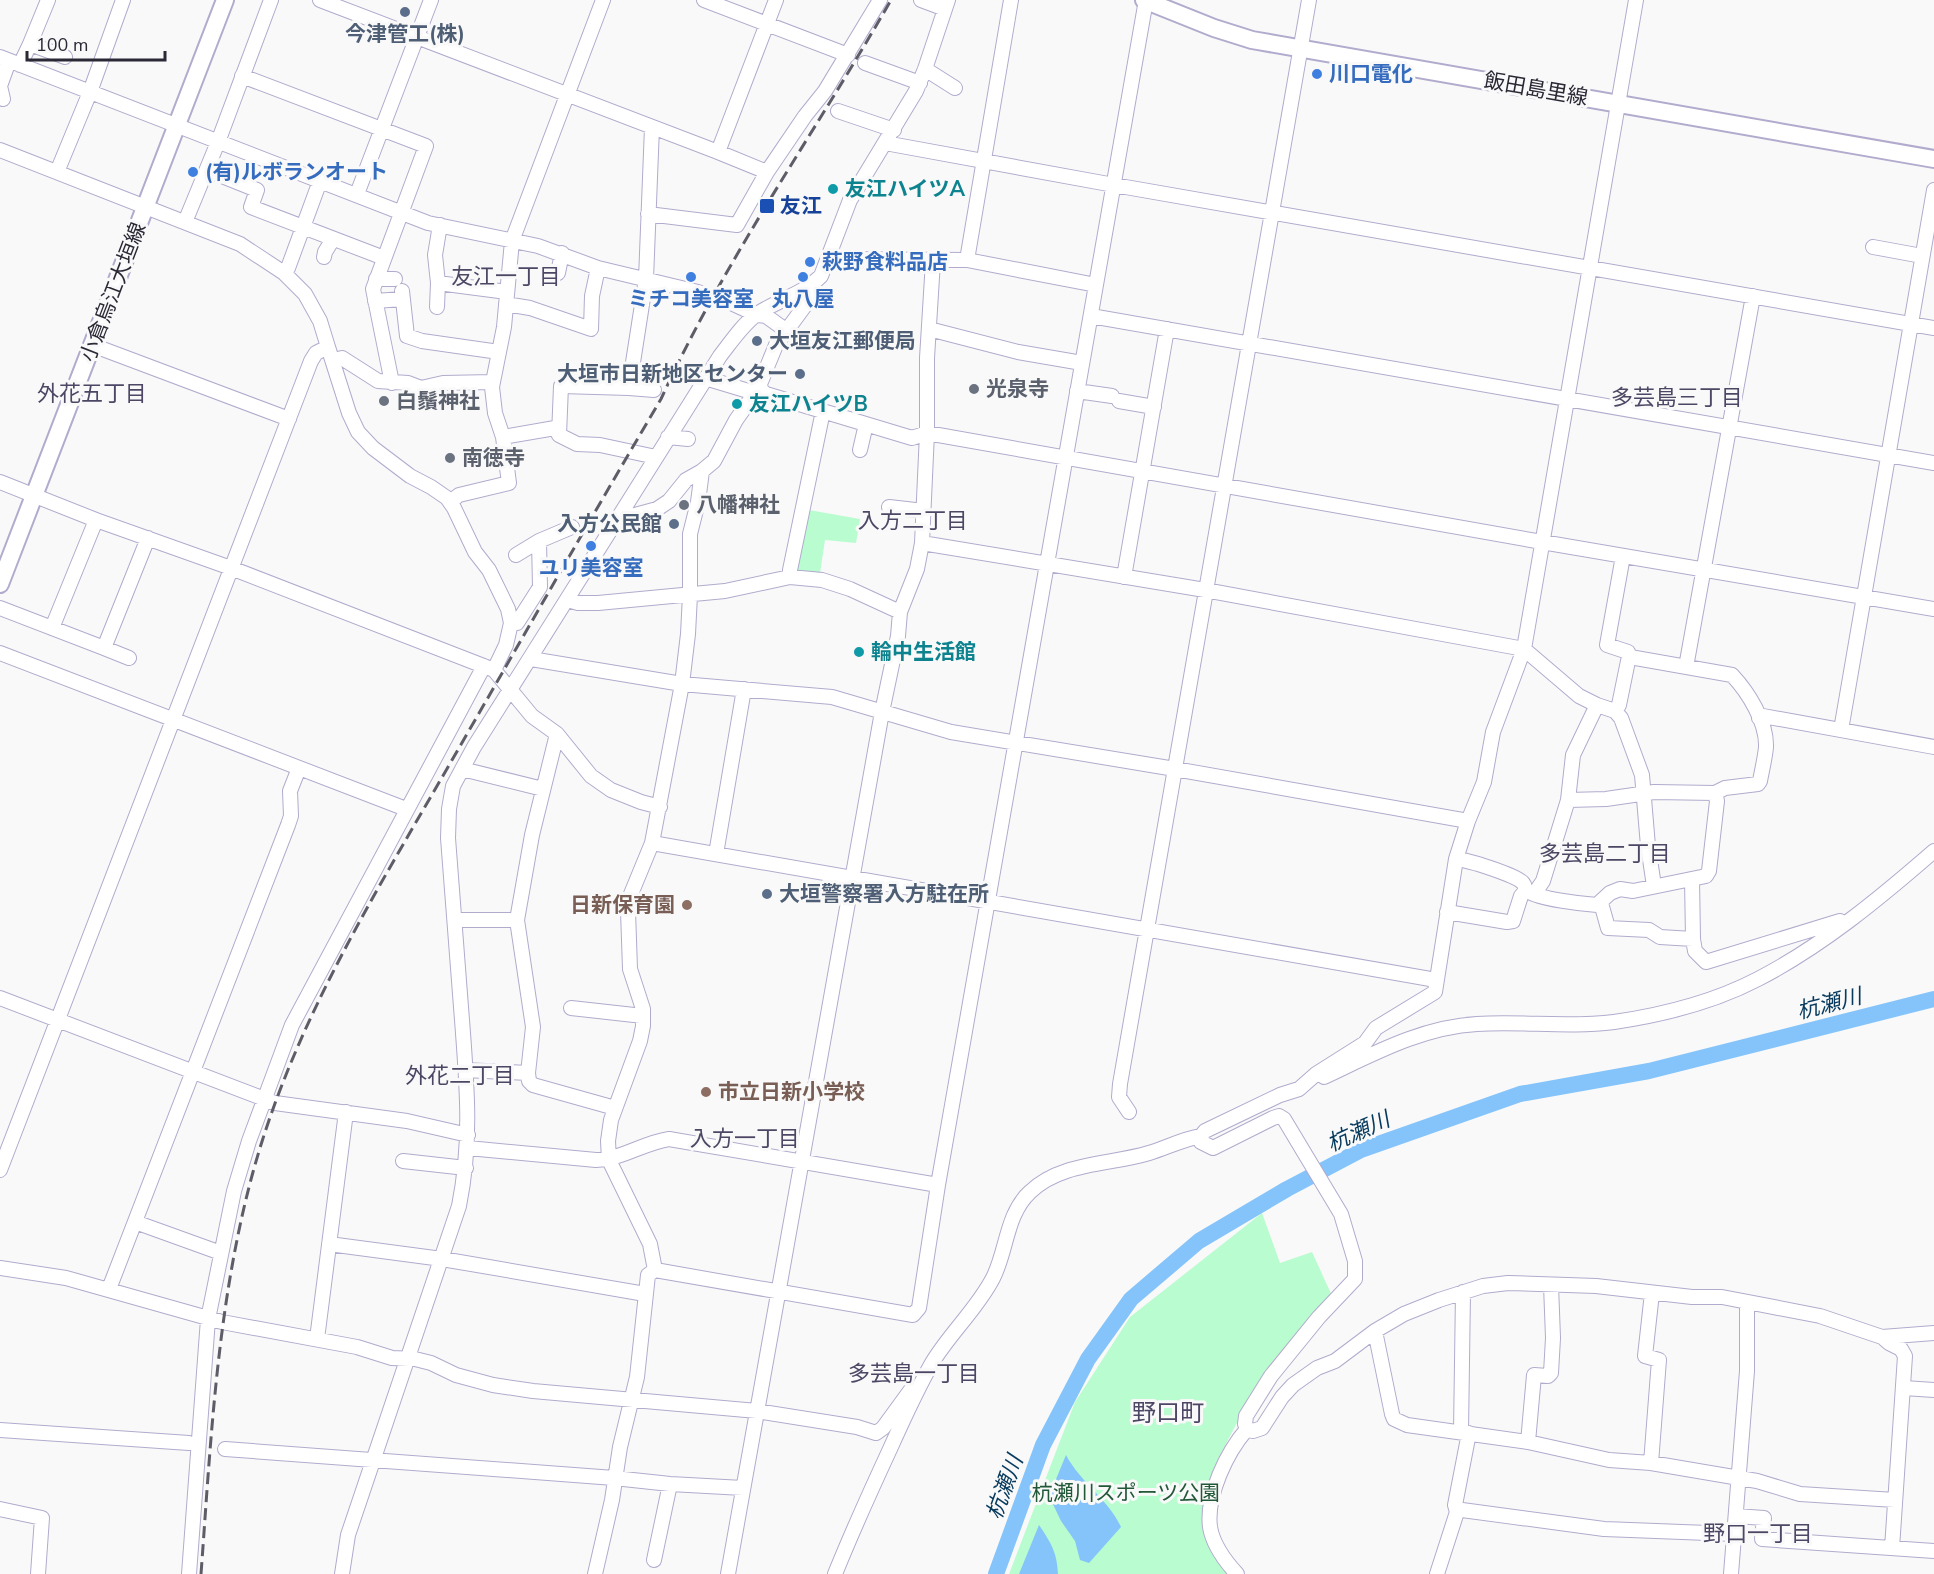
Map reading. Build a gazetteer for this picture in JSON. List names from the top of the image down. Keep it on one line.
{"streets":{"main road":["飯田島里線","小倉烏江大垣線"]},"districts":["友江一丁目","外花五丁目","多芸島三丁目","入方二丁目","多芸島二丁目","外花二丁目","入方一丁目","多芸島一丁目","野口町","野口一丁目"],"water":["杭瀬川"],"parks":["杭瀬川スポーツ公園"],"places":{"other":["今津管工(株)","川口電化","(有)ルボランオート","友江ハイツA","萩野食料品店","ミチコ美容室","丸八屋","大垣友江郵便局","大垣市日新地区センター","光泉寺","白鬚神社","友江ハイツB","南徳寺","八幡神社","入方公民館","ユリ美容室","輪中生活館","大垣警察署入方駐在所","日新保育園","市立日新小学校"],"transit":["友江"]},"scale_bar":"100 m"}
